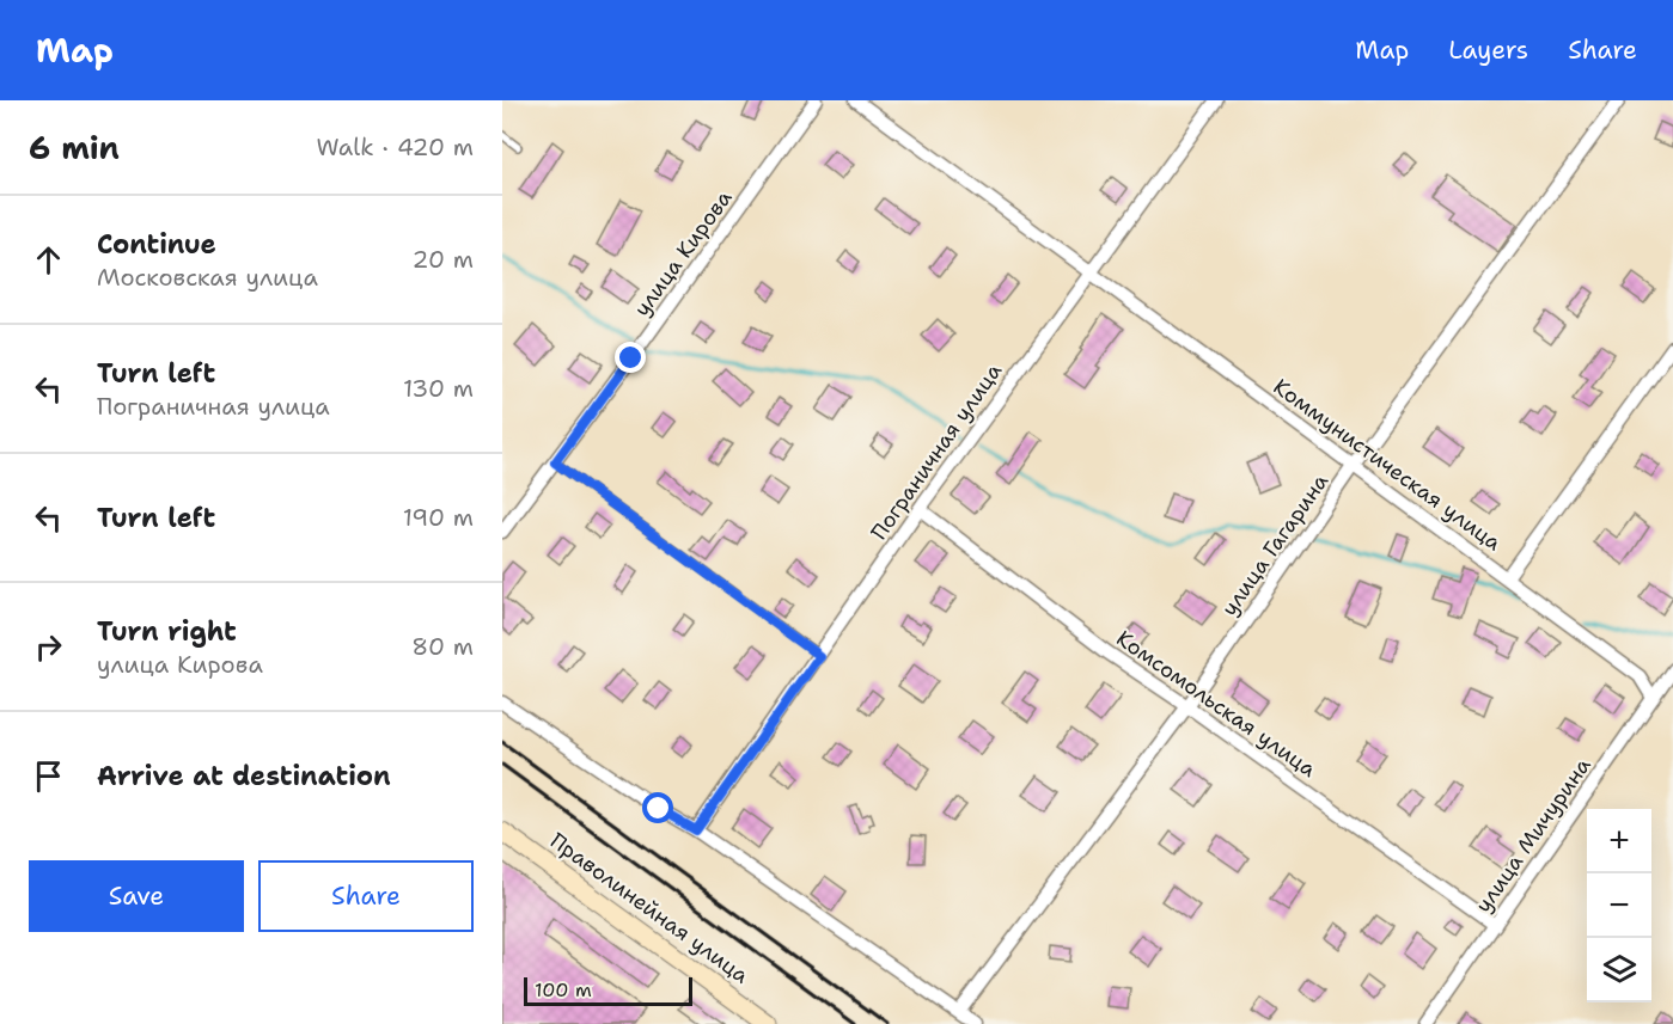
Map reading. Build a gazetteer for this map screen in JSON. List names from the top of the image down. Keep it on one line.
{"streets":{"main road":["Праволинейная улица"],"street":["улица Кирова","Пограничная улица","Коммунистическая улица","улица Гагарина","Комсомольская улица","улица Мичурина"]},"crossings":[["Пограничная улица","Коммунистическая улица"],["Пограничная улица","Комсомольская улица"],["Коммунистическая улица","улица Гагарина"],["Коммунистическая улица","улица Мичурина"],["улица Гагарина","Комсомольская улица"],["Комсомольская улица","улица Мичурина"]],"scale_bar":"100 m","page":{"header":"Map","nav":["Map","Layers","Share"],"heading":["6 min","Walk · 420 m"],"list":[["Continue","Московская улица","20 m"],["Turn left","Пограничная улица","130 m"],["Turn left","190 m"],["Turn right","улица Кирова","80 m"],"Arrive at destination"],"map_buttons":["+","−"],"buttons":["Save","Share"],"scale":"100 m"}}
